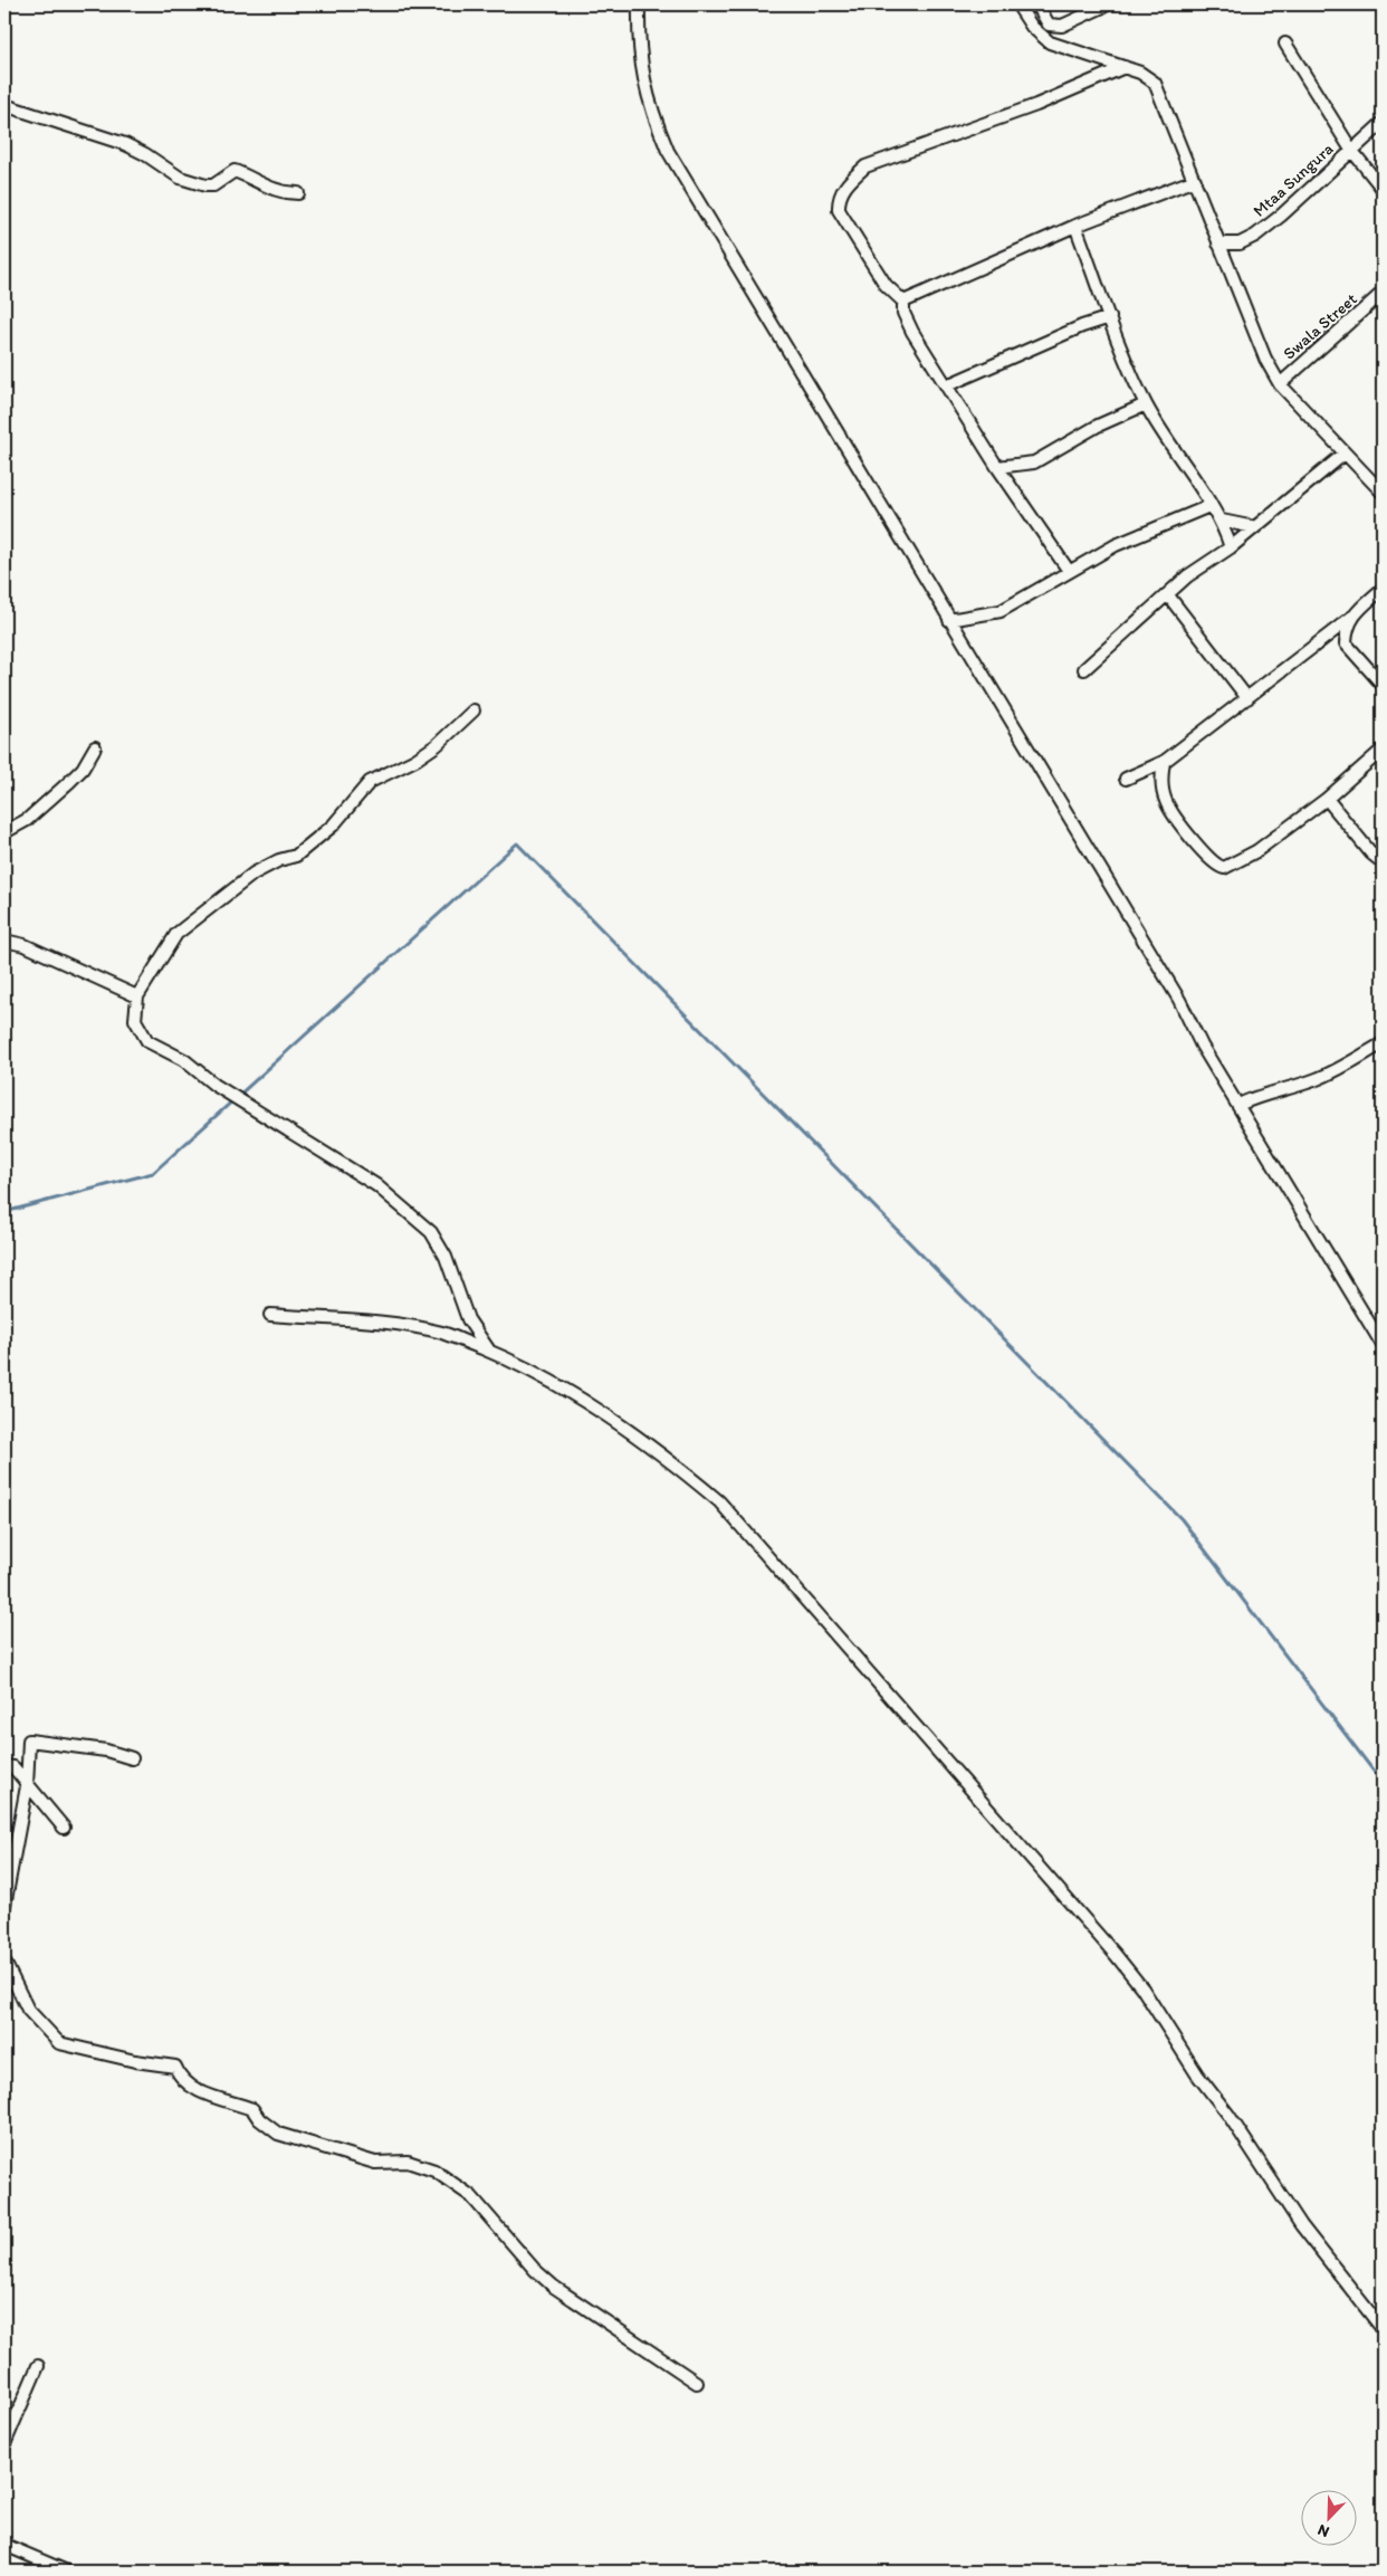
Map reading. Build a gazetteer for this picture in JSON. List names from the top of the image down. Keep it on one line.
{"streets":{"street":["Mtaa Sungura","Swala Street"]},"north":"bottom left"}
